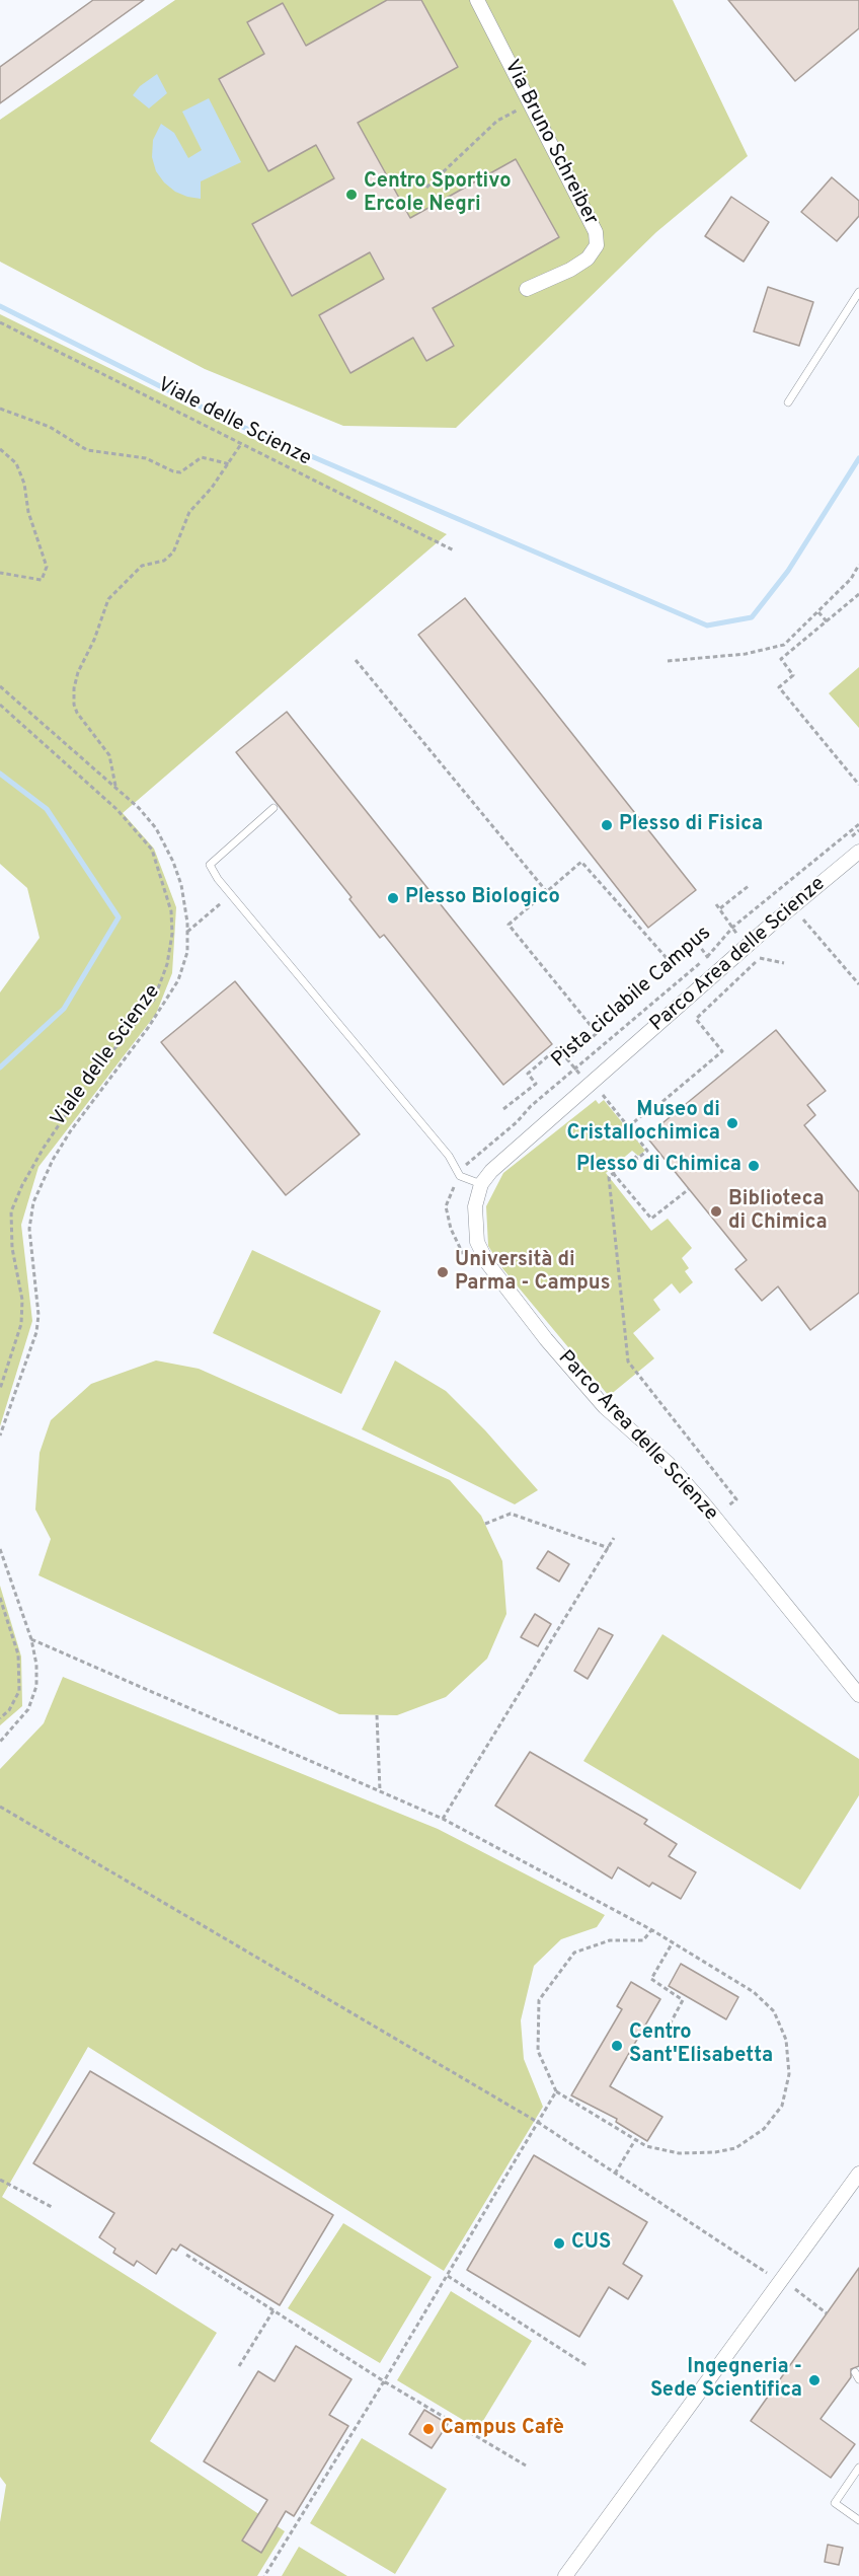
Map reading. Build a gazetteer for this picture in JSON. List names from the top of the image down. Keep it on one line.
{"streets":{"street":["Via Bruno Schreiber","Parco Area delle Scienze"],"path":["Viale delle Scienze","Pista ciclabile Campus"]},"places":["Centro Sportivo Ercole Negri","Plesso di Fisica","Plesso Biologico","Museo di Cristallochimica","Plesso di Chimica","Biblioteca di Chimica","Università di Parma - Campus","Centro Sant'Elisabetta","CUS","Ingegneria - Sede Scientifica","Campus Cafè"]}
